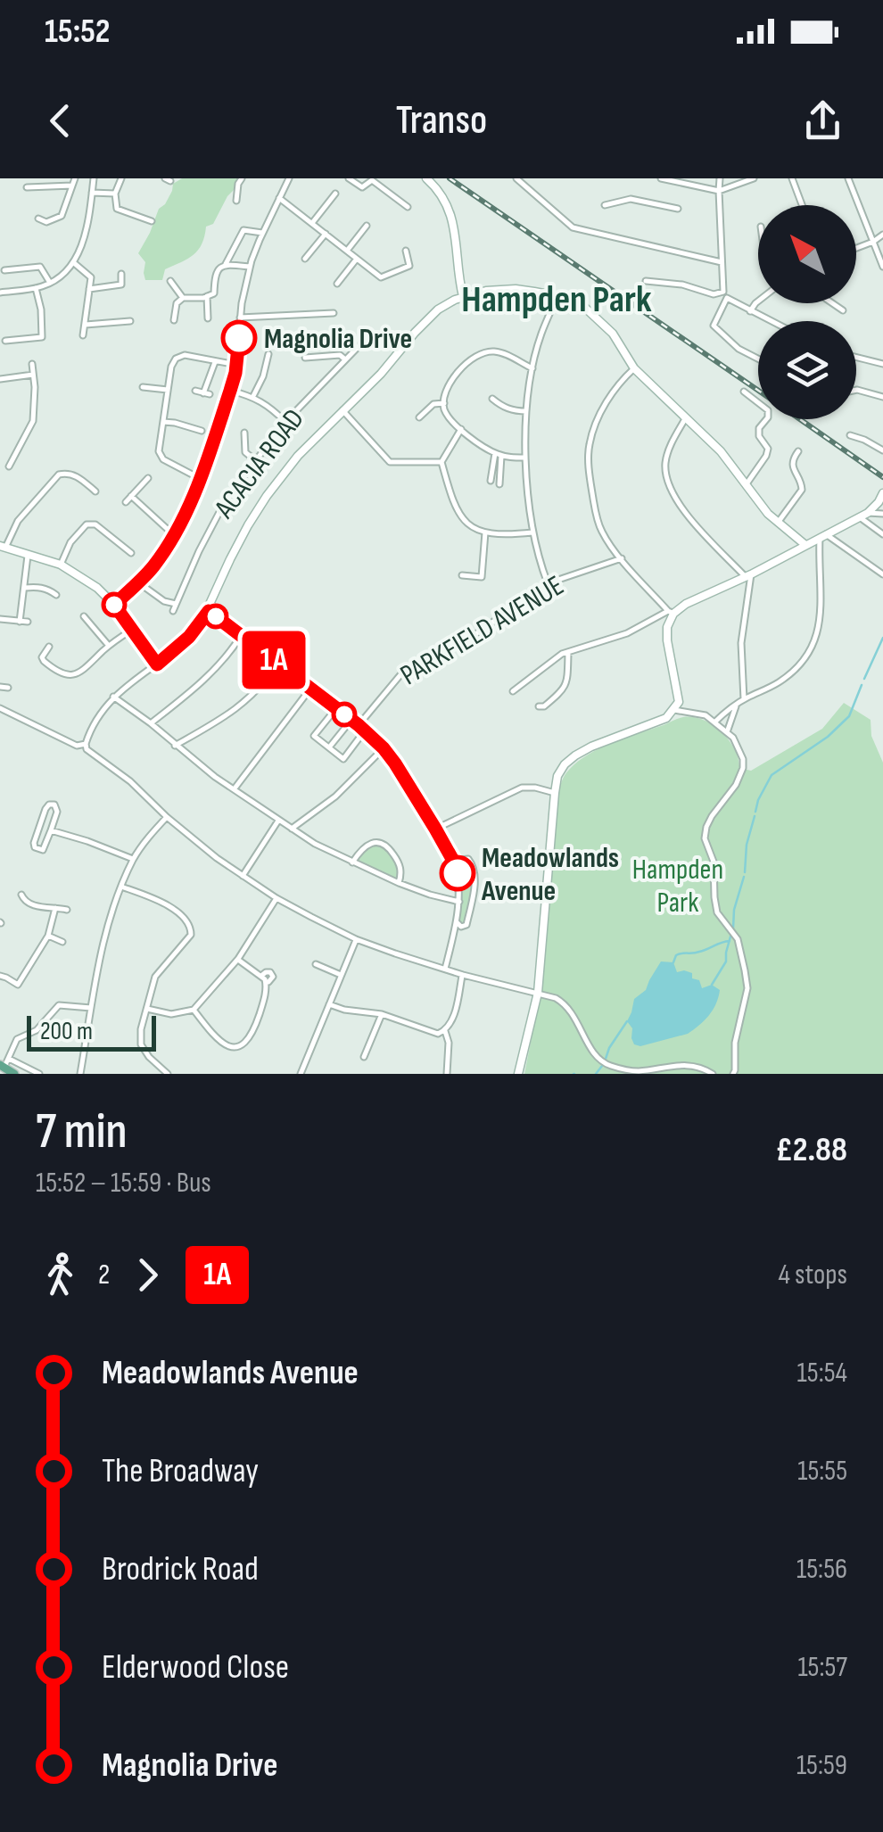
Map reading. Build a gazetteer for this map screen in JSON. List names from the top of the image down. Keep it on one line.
{"streets":{"street":["ACACIA ROAD","PARKFIELD AVENUE"]},"districts":["Hampden Park"],"parks":["Hampden Park"],"places":["Magnolia Drive","Meadowlands Avenue"],"lines":["bus line 1A"],"scale_bar":"200 m","north":"top left","page":{"status":"15:52","header":"Transo","on_map":"1A","scale":"200 m","heading":["7 min","15:52 – 15:59 · Bus","£2.88"],"legs":["2","1A","4 stops"],"list":[{"name":"Meadowlands Avenue","value":"15:54"},{"name":"The Broadway","value":"15:55"},{"name":"Brodrick Road","value":"15:56"},{"name":"Elderwood Close","value":"15:57"},{"name":"Magnolia Drive","value":"15:59"}]}}
